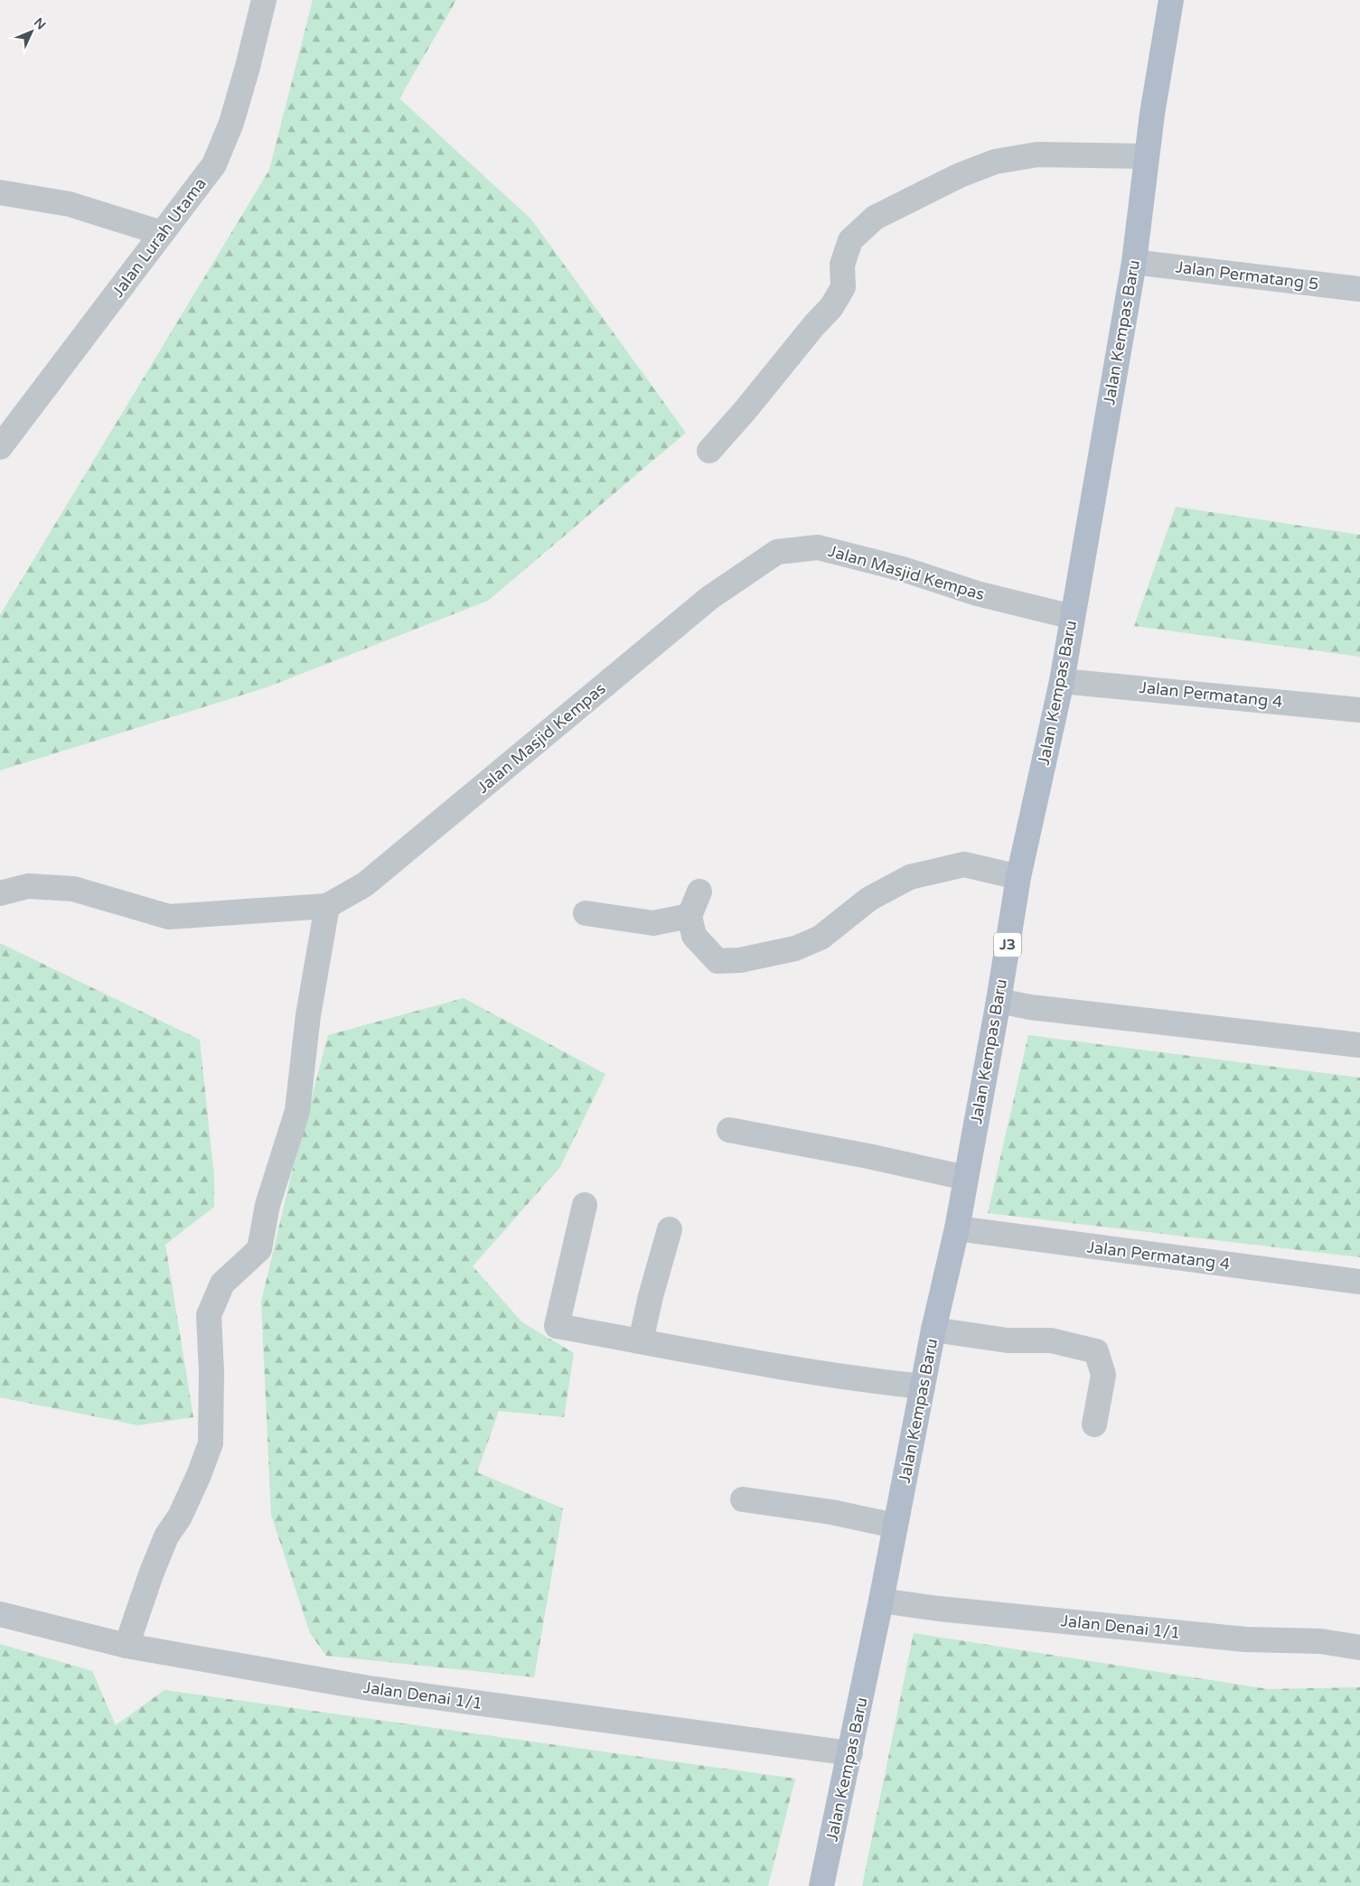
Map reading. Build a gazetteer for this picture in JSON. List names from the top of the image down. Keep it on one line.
{"streets":{"main road":["Jalan Kempas Baru","J3"],"street":["Jalan Lurah Utama","Jalan Permatang 5","Jalan Masjid Kempas","Jalan Permatang 4","Jalan Denai 1/1"]},"crossings":[["Jalan Permatang 5","Jalan Kempas Baru"],["Jalan Kempas Baru","Jalan Masjid Kempas"],["Jalan Kempas Baru","Jalan Permatang 4"],["Jalan Kempas Baru","Jalan Denai 1/1"]],"north":"top right"}
